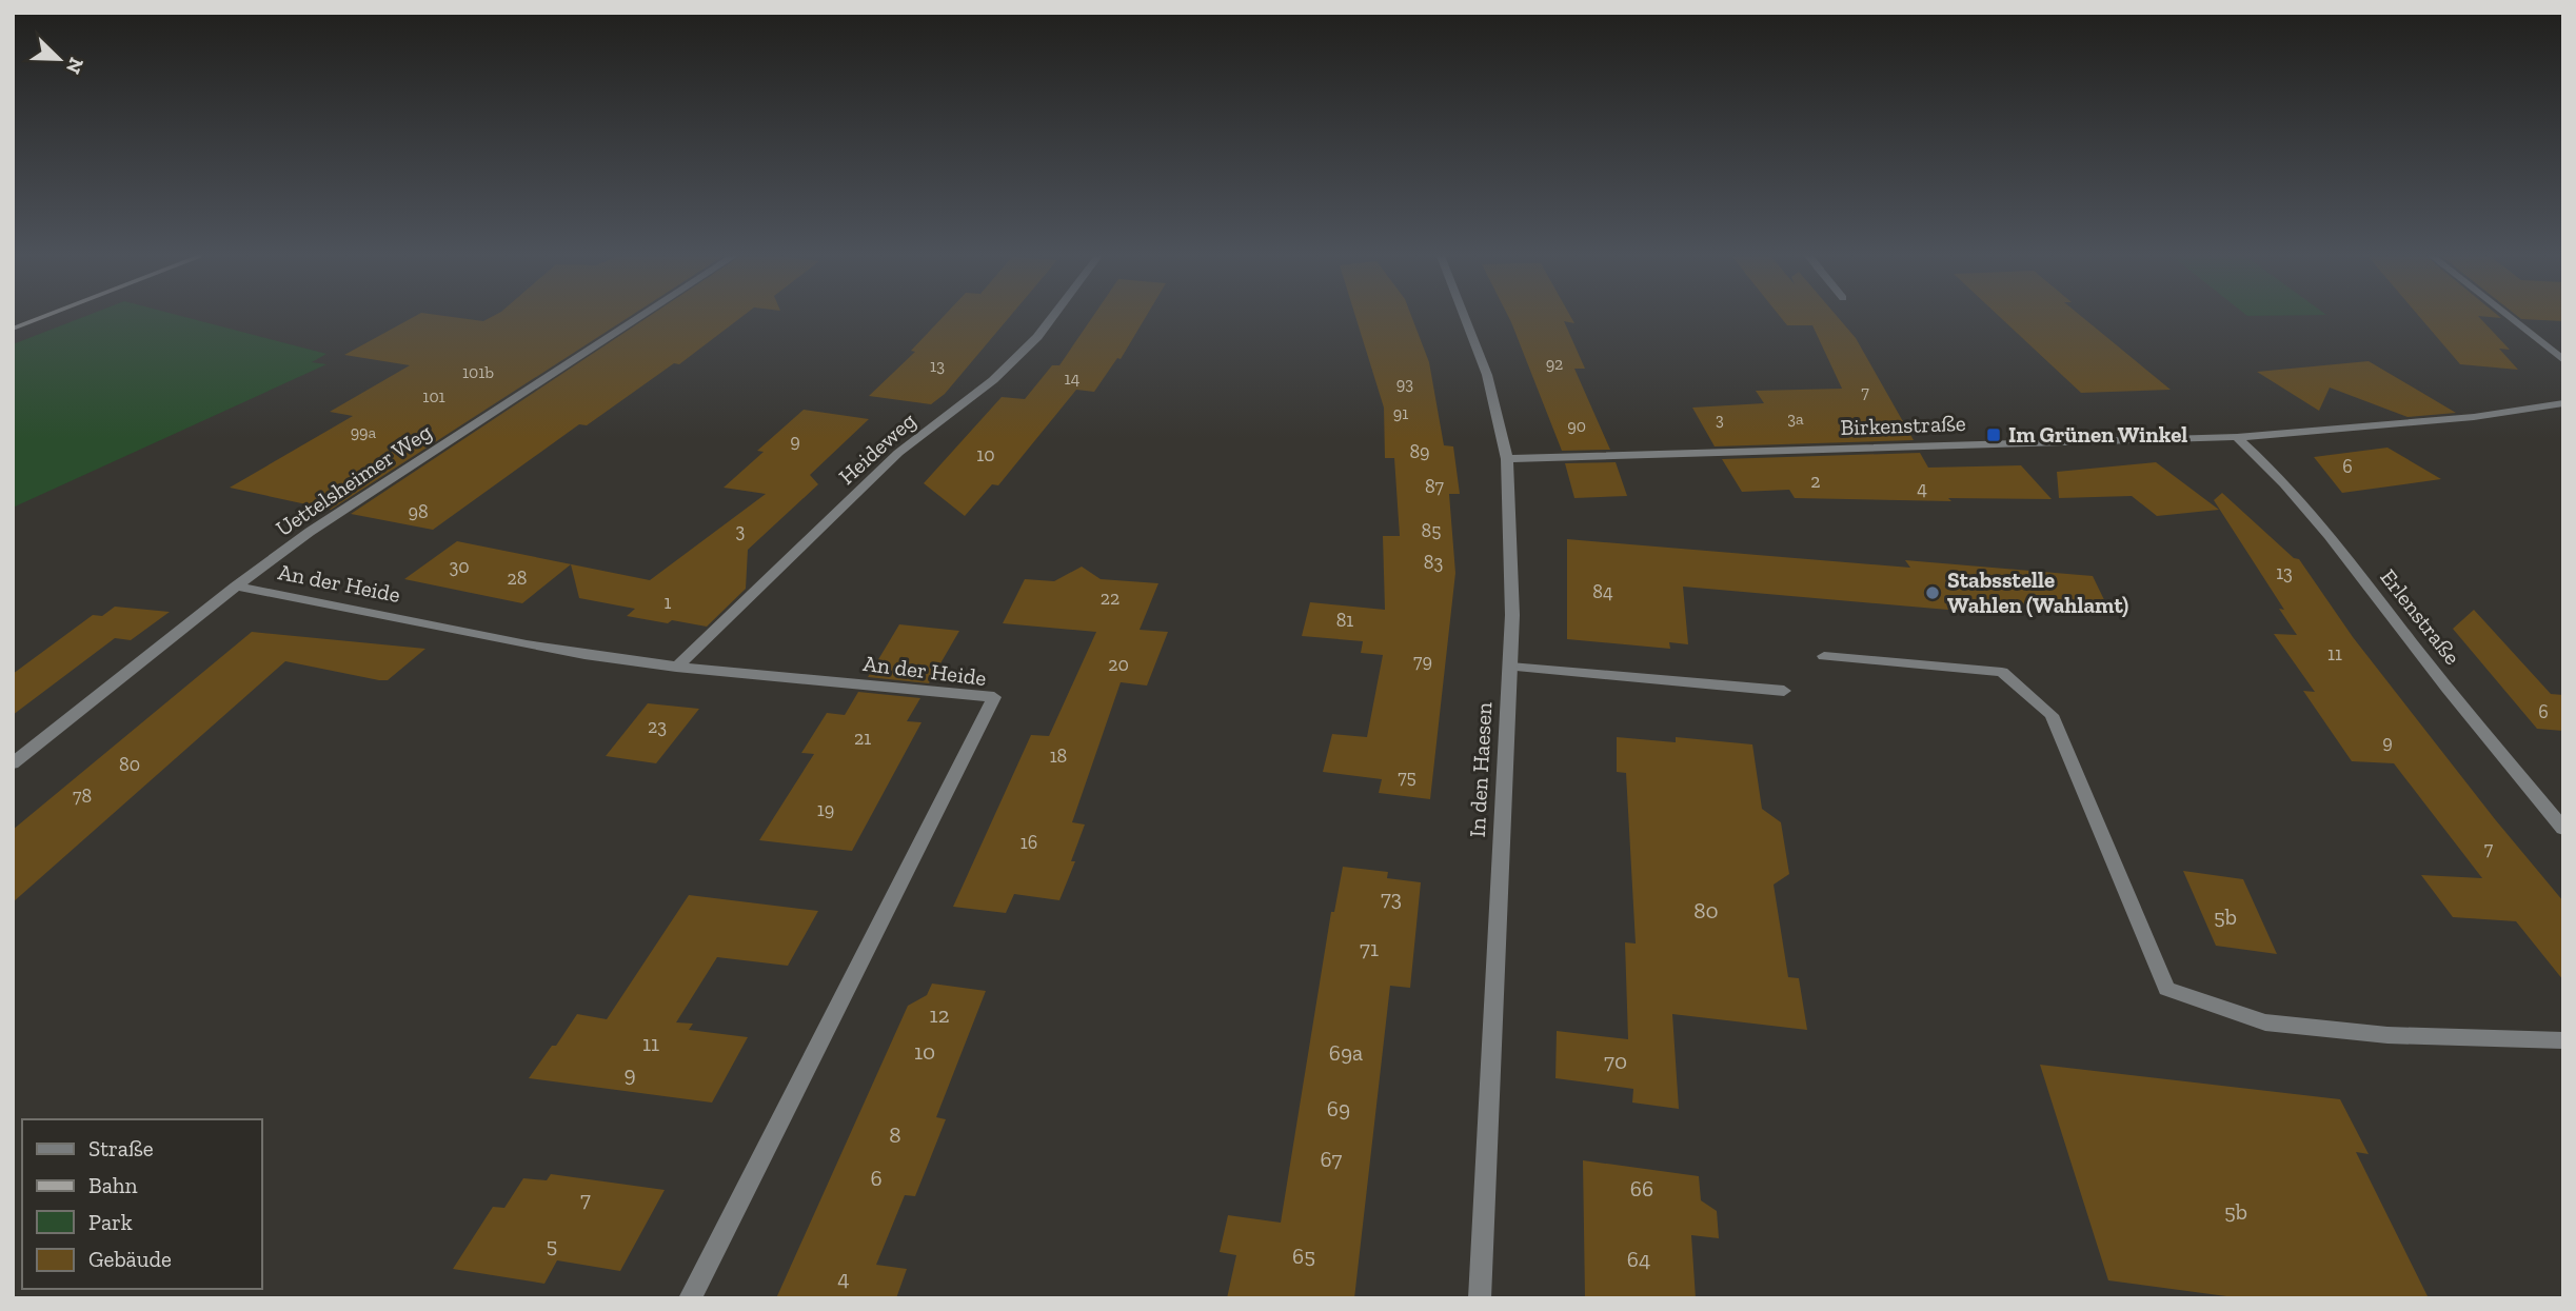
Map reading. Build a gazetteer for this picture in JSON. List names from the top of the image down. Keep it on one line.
{"streets":{"street":["Birkenstraße","Heideweg","Uettelsheimer Weg","An der Heide","Erlenstraße","In den Haesen"]},"crossings":[["Birkenstraße","Erlenstraße"],["Birkenstraße","In den Haesen"],["Heideweg","An der Heide"],["Uettelsheimer Weg","An der Heide"]],"places":{"transit":["Im Grünen Winkel"],"other":["Stabsstelle Wahlen (Wahlamt)"]},"house_numbers":["92","13","101b","14","93","7","101","91","3a","3","90","99a","9","89","10","6","2","87","4","98","3","85","83","30","13","28","84","22","1","81","11","79","20","6","23","21","9","18","80","75","78","19","16","7","73","80","5b","71","12","11","10","69a","70","9","69","8","67","6","66","7","5b","5","65","64","4"],"legend":["Straße","Bahn","Park","Gebäude"],"north":"bottom right"}
